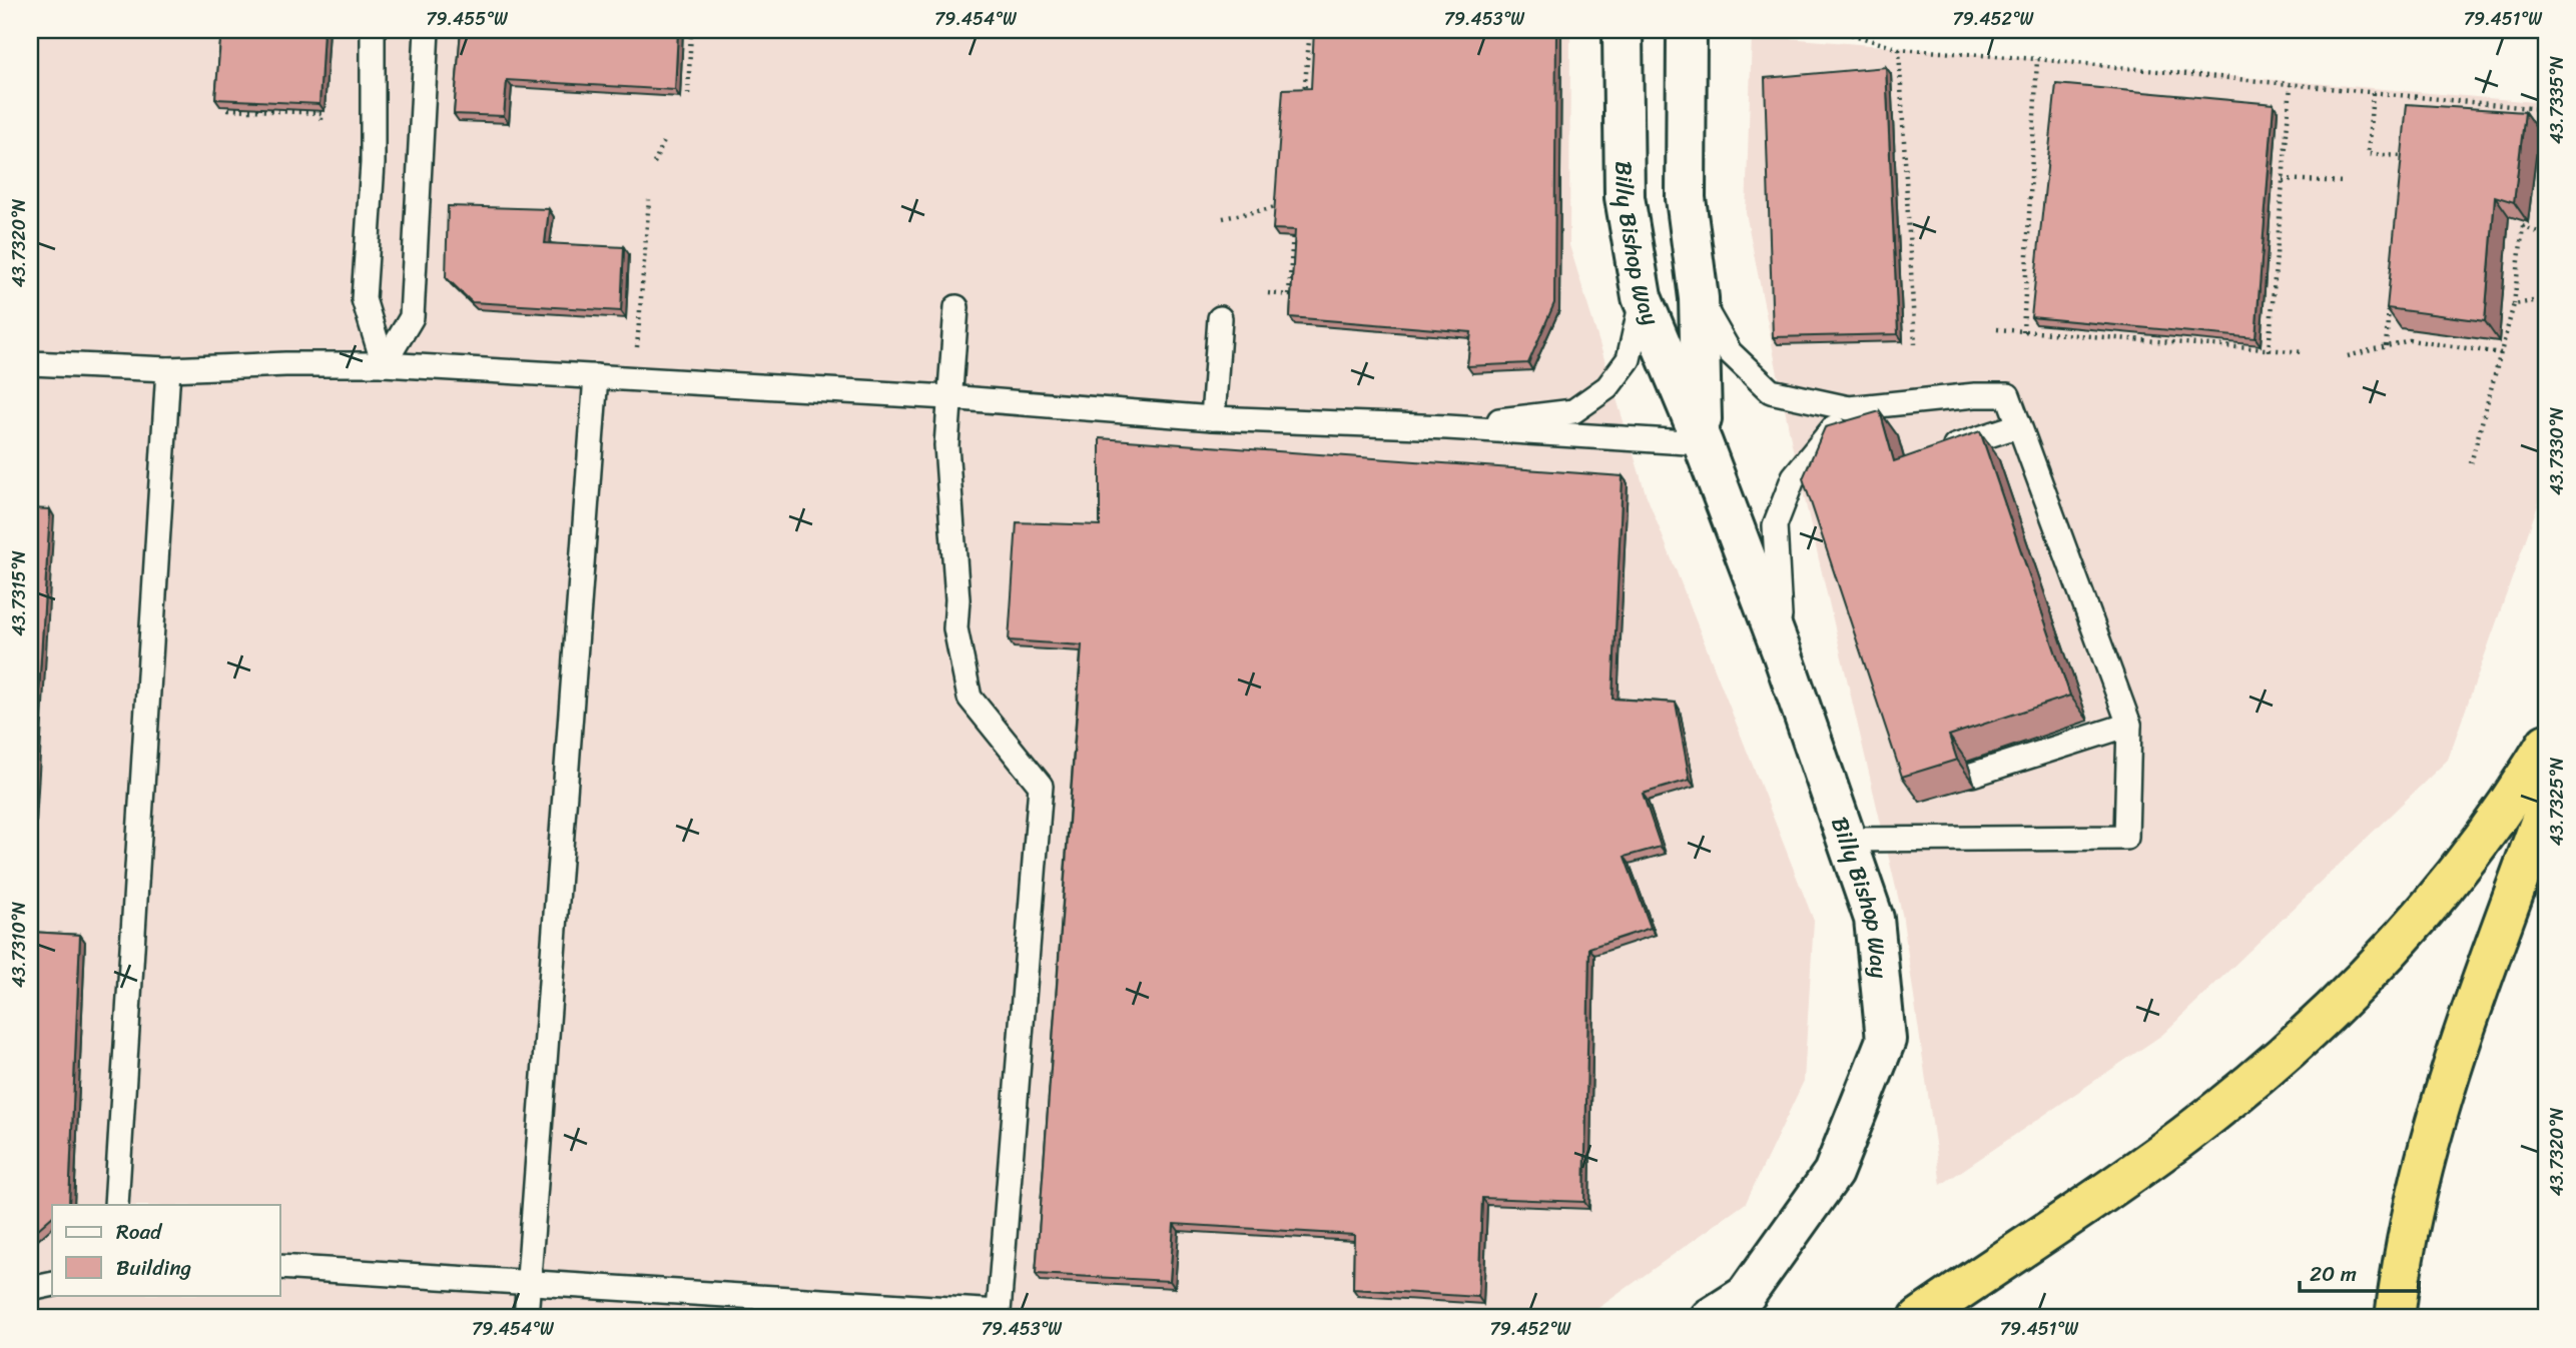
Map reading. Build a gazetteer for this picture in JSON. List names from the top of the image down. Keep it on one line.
{"streets":{"street":["Billy Bishop Way"]},"legend":["Road","Building"],"scale_bar":"20 m","coordinates":["79.455°W","79.454°W","79.453°W","79.452°W","79.451°W","43.7335°N","43.7320°N","43.7330°N","43.7315°N","43.7325°N","43.7310°N"]}
